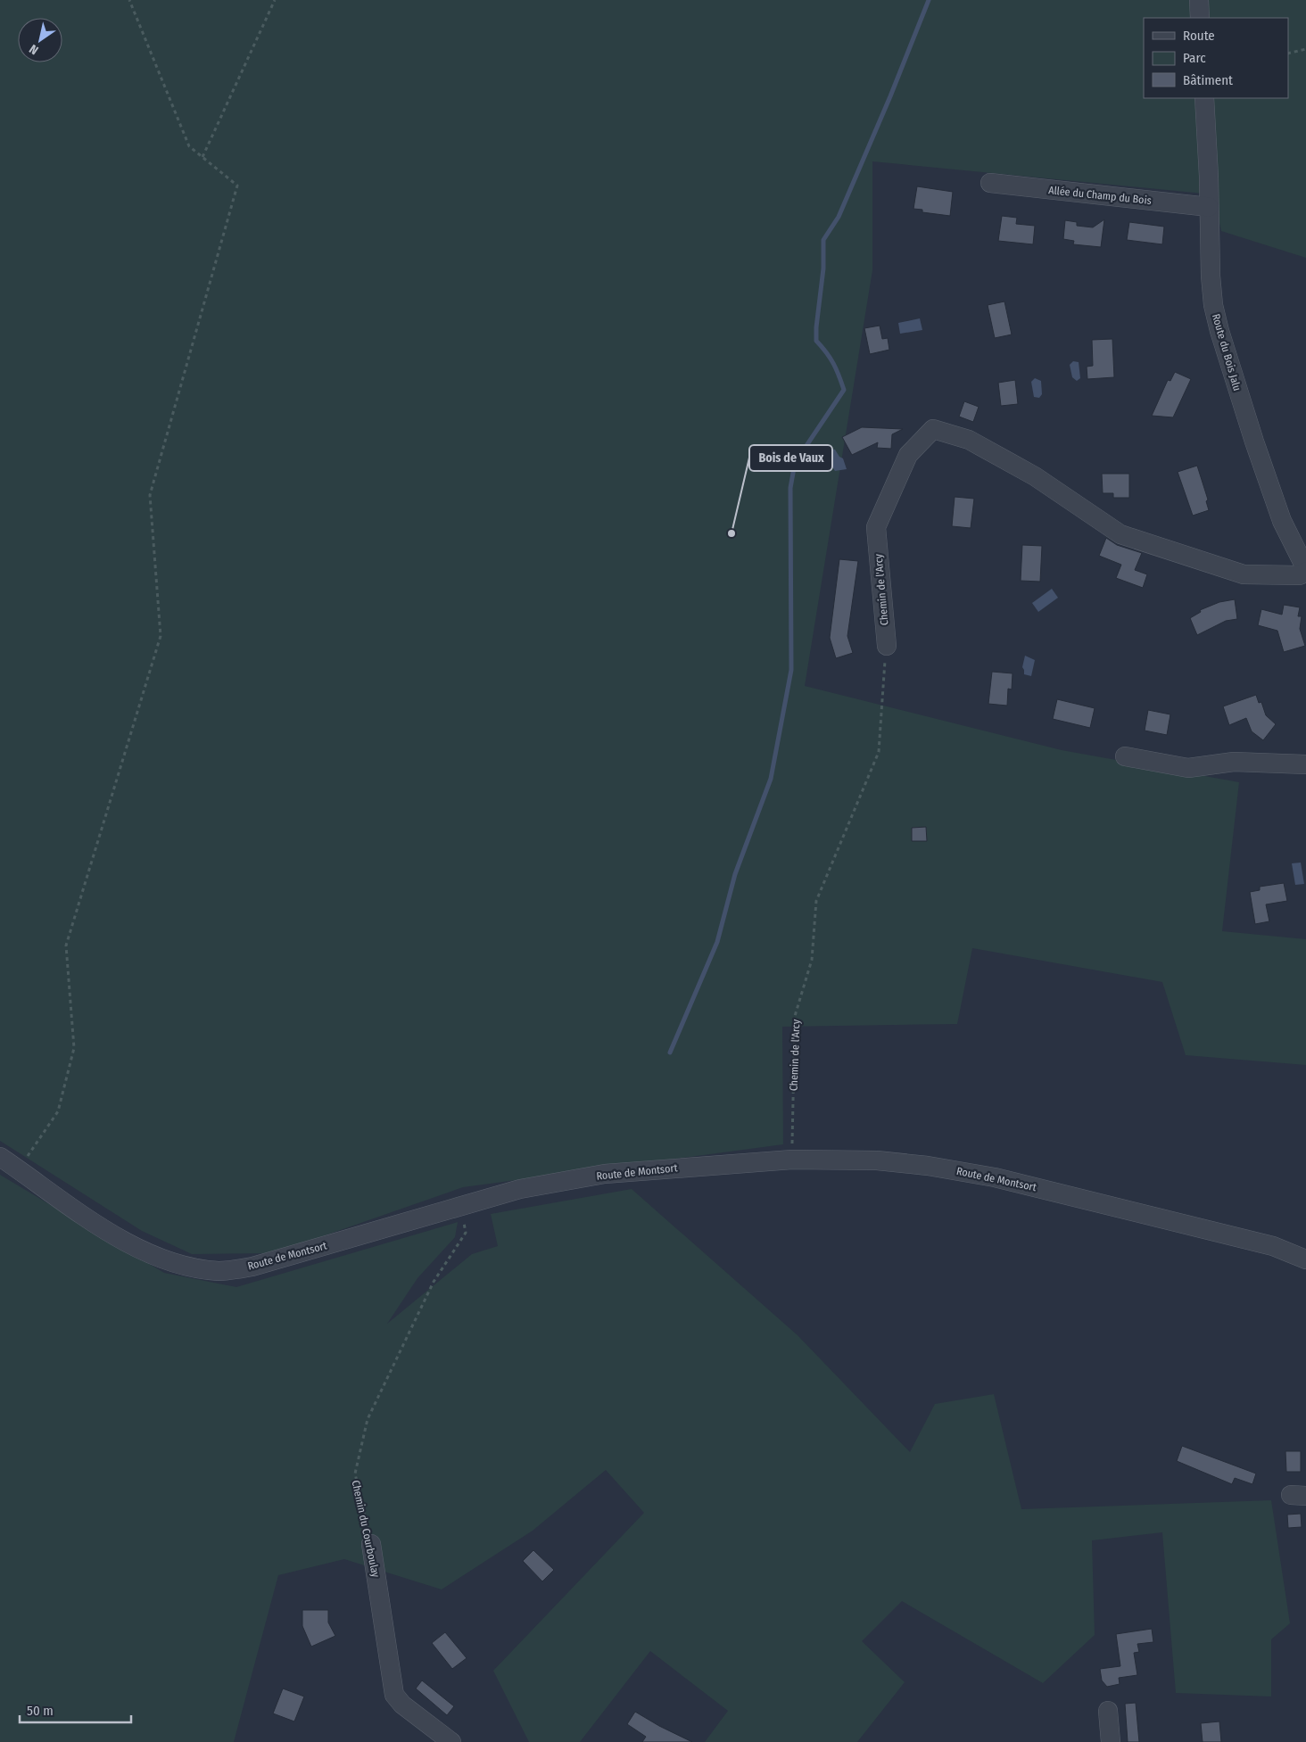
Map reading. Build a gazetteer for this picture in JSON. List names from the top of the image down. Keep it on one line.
{"streets":{"street":["Allée du Champ du Bois","Route du Bois Jalu","Chemin de l'Arcy","Route de Montsort","Chemin du Courboulay"]},"crossings":[["Allée du Champ du Bois","Route du Bois Jalu"],["Route du Bois Jalu","Chemin de l'Arcy"],["Chemin de l'Arcy","Route de Montsort"],["Route de Montsort","Chemin du Courboulay"]],"places":["Bois de Vaux"],"legend":["Route","Parc","Bâtiment"],"scale_bar":"50 m","north":"bottom left"}
